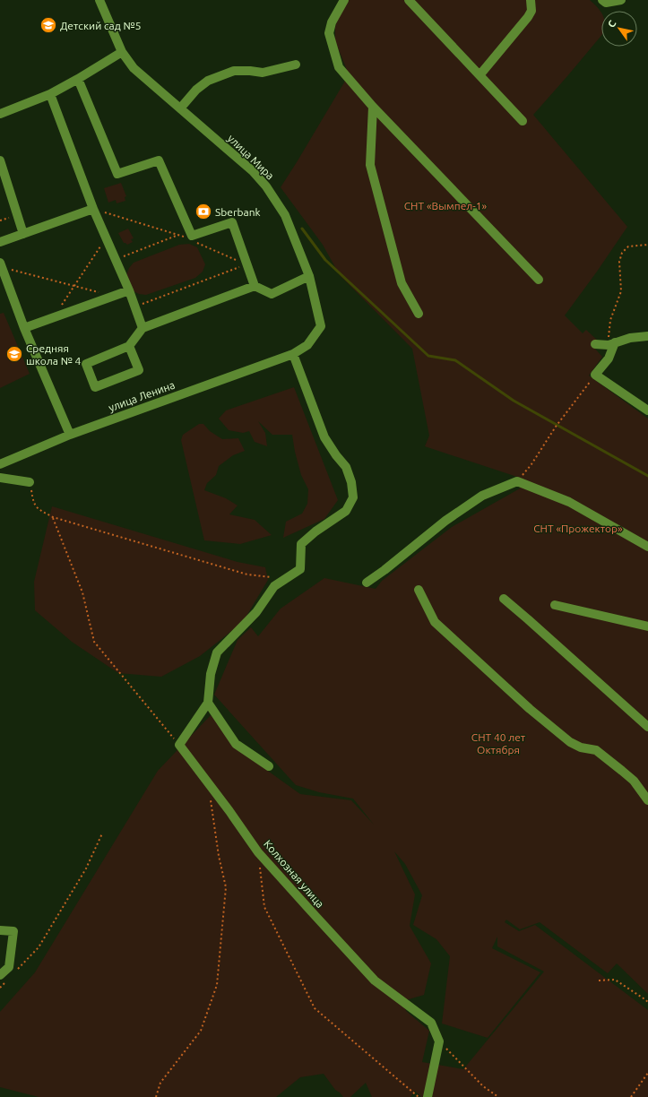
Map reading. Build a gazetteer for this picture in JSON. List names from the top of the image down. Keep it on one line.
{"streets":{"street":["улица Мира","улица Ленина","Колхозная улица"]},"crossings":[["улица Мира","улица Ленина"]],"parks":["СНТ «Вымпел-1»","СНТ «Прожектор»","СНТ 40 лет Октября"],"places":{"school or university":["Детский сад №5","Средняя школа № 4"],"bank":["Sberbank"]},"north":"top left"}
